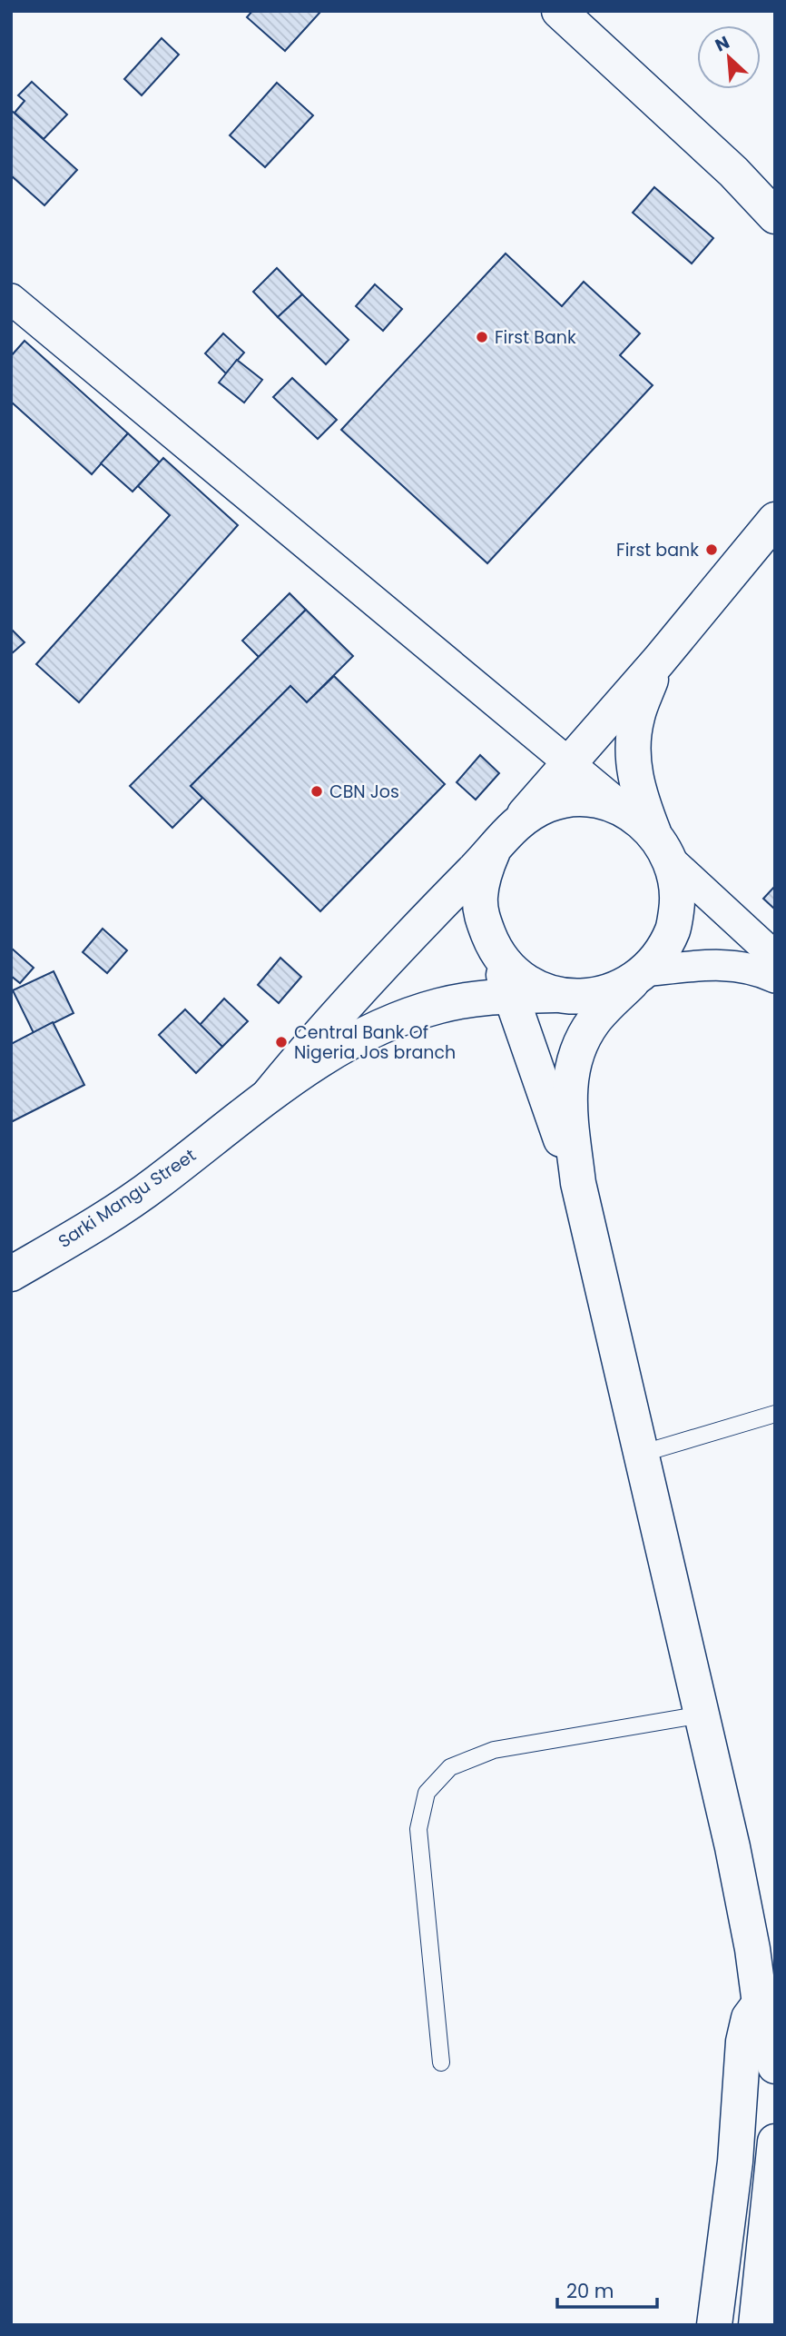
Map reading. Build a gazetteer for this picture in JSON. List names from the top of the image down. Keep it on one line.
{"streets":{"main road":["Sarki Mangu Street"]},"places":["First Bank","First bank","CBN Jos","Central Bank Of Nigeria Jos branch"],"scale_bar":"20 m","north":"top left"}
